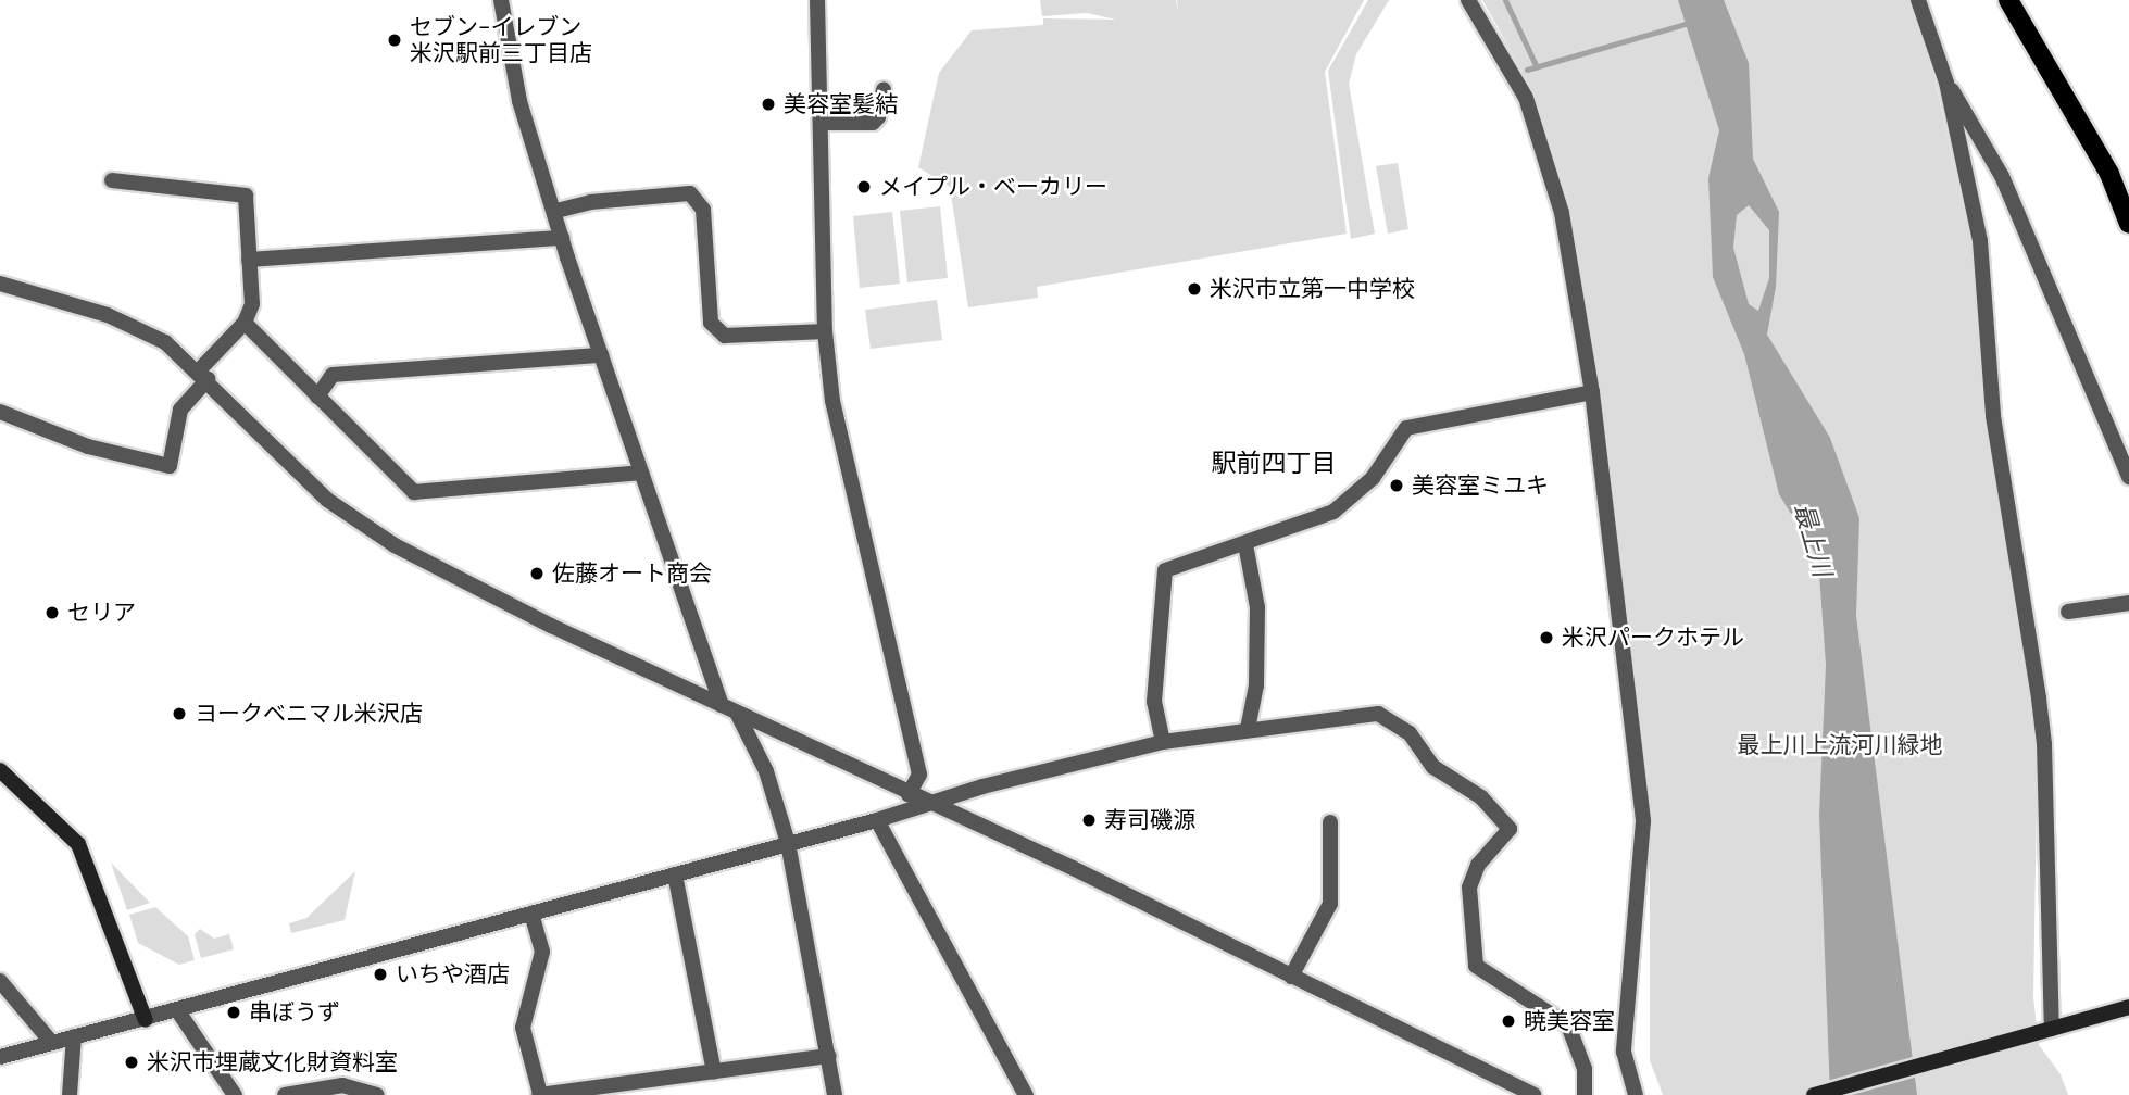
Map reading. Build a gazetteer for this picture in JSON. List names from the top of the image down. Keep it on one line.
{"districts":["駅前四丁目"],"water":["最上川"],"parks":["最上川上流河川緑地"],"places":["セブン-イレブン 米沢駅前三丁目店","美容室髪結","メイプル・ベーカリー","米沢市立第一中学校","美容室ミユキ","佐藤オート商会","セリア","米沢パークホテル","ヨークベニマル米沢店","寿司磯源","いちや酒店","串ぼうず","暁美容室","米沢市埋蔵文化財資料室"]}
